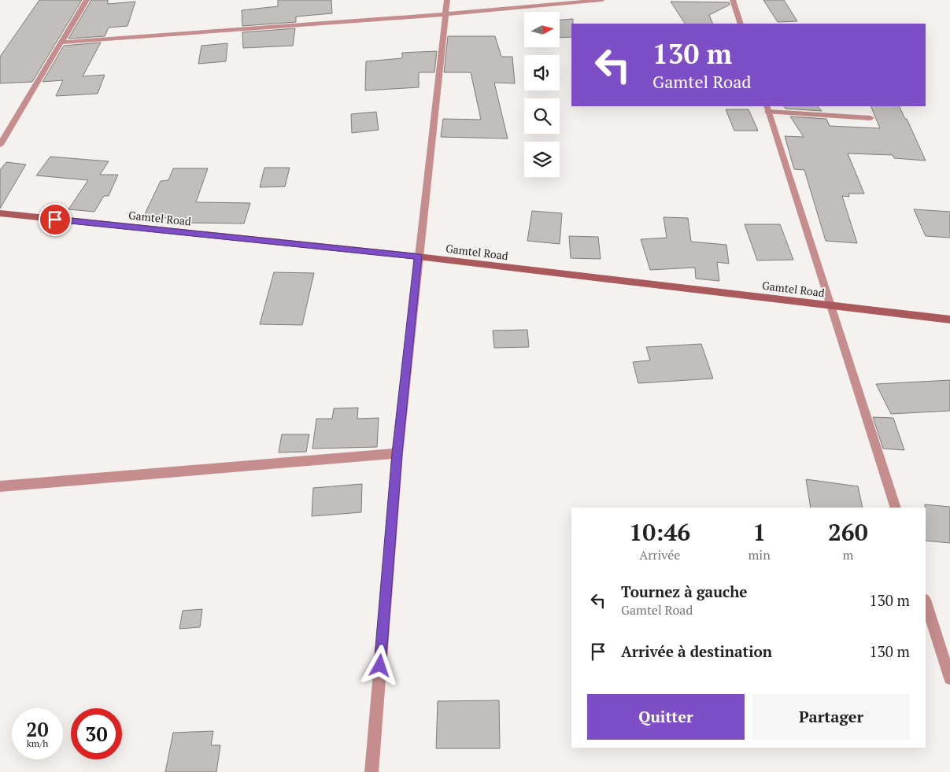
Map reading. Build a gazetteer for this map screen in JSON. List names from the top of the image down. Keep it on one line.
{"streets":{"street":["Gamtel Road"]},"north":"right","page":{"turn":["130 m","Gamtel Road"],"eta":["10:46","Arrivée","1","min","260","m"],"list":[{"name":"Tournez à gauche","note":"Gamtel Road","value":"130 m"},{"name":"Arrivée à destination","value":"130 m"}],"buttons":["Quitter","Partager"],"speed":"20 km/h","limit":"30"}}
